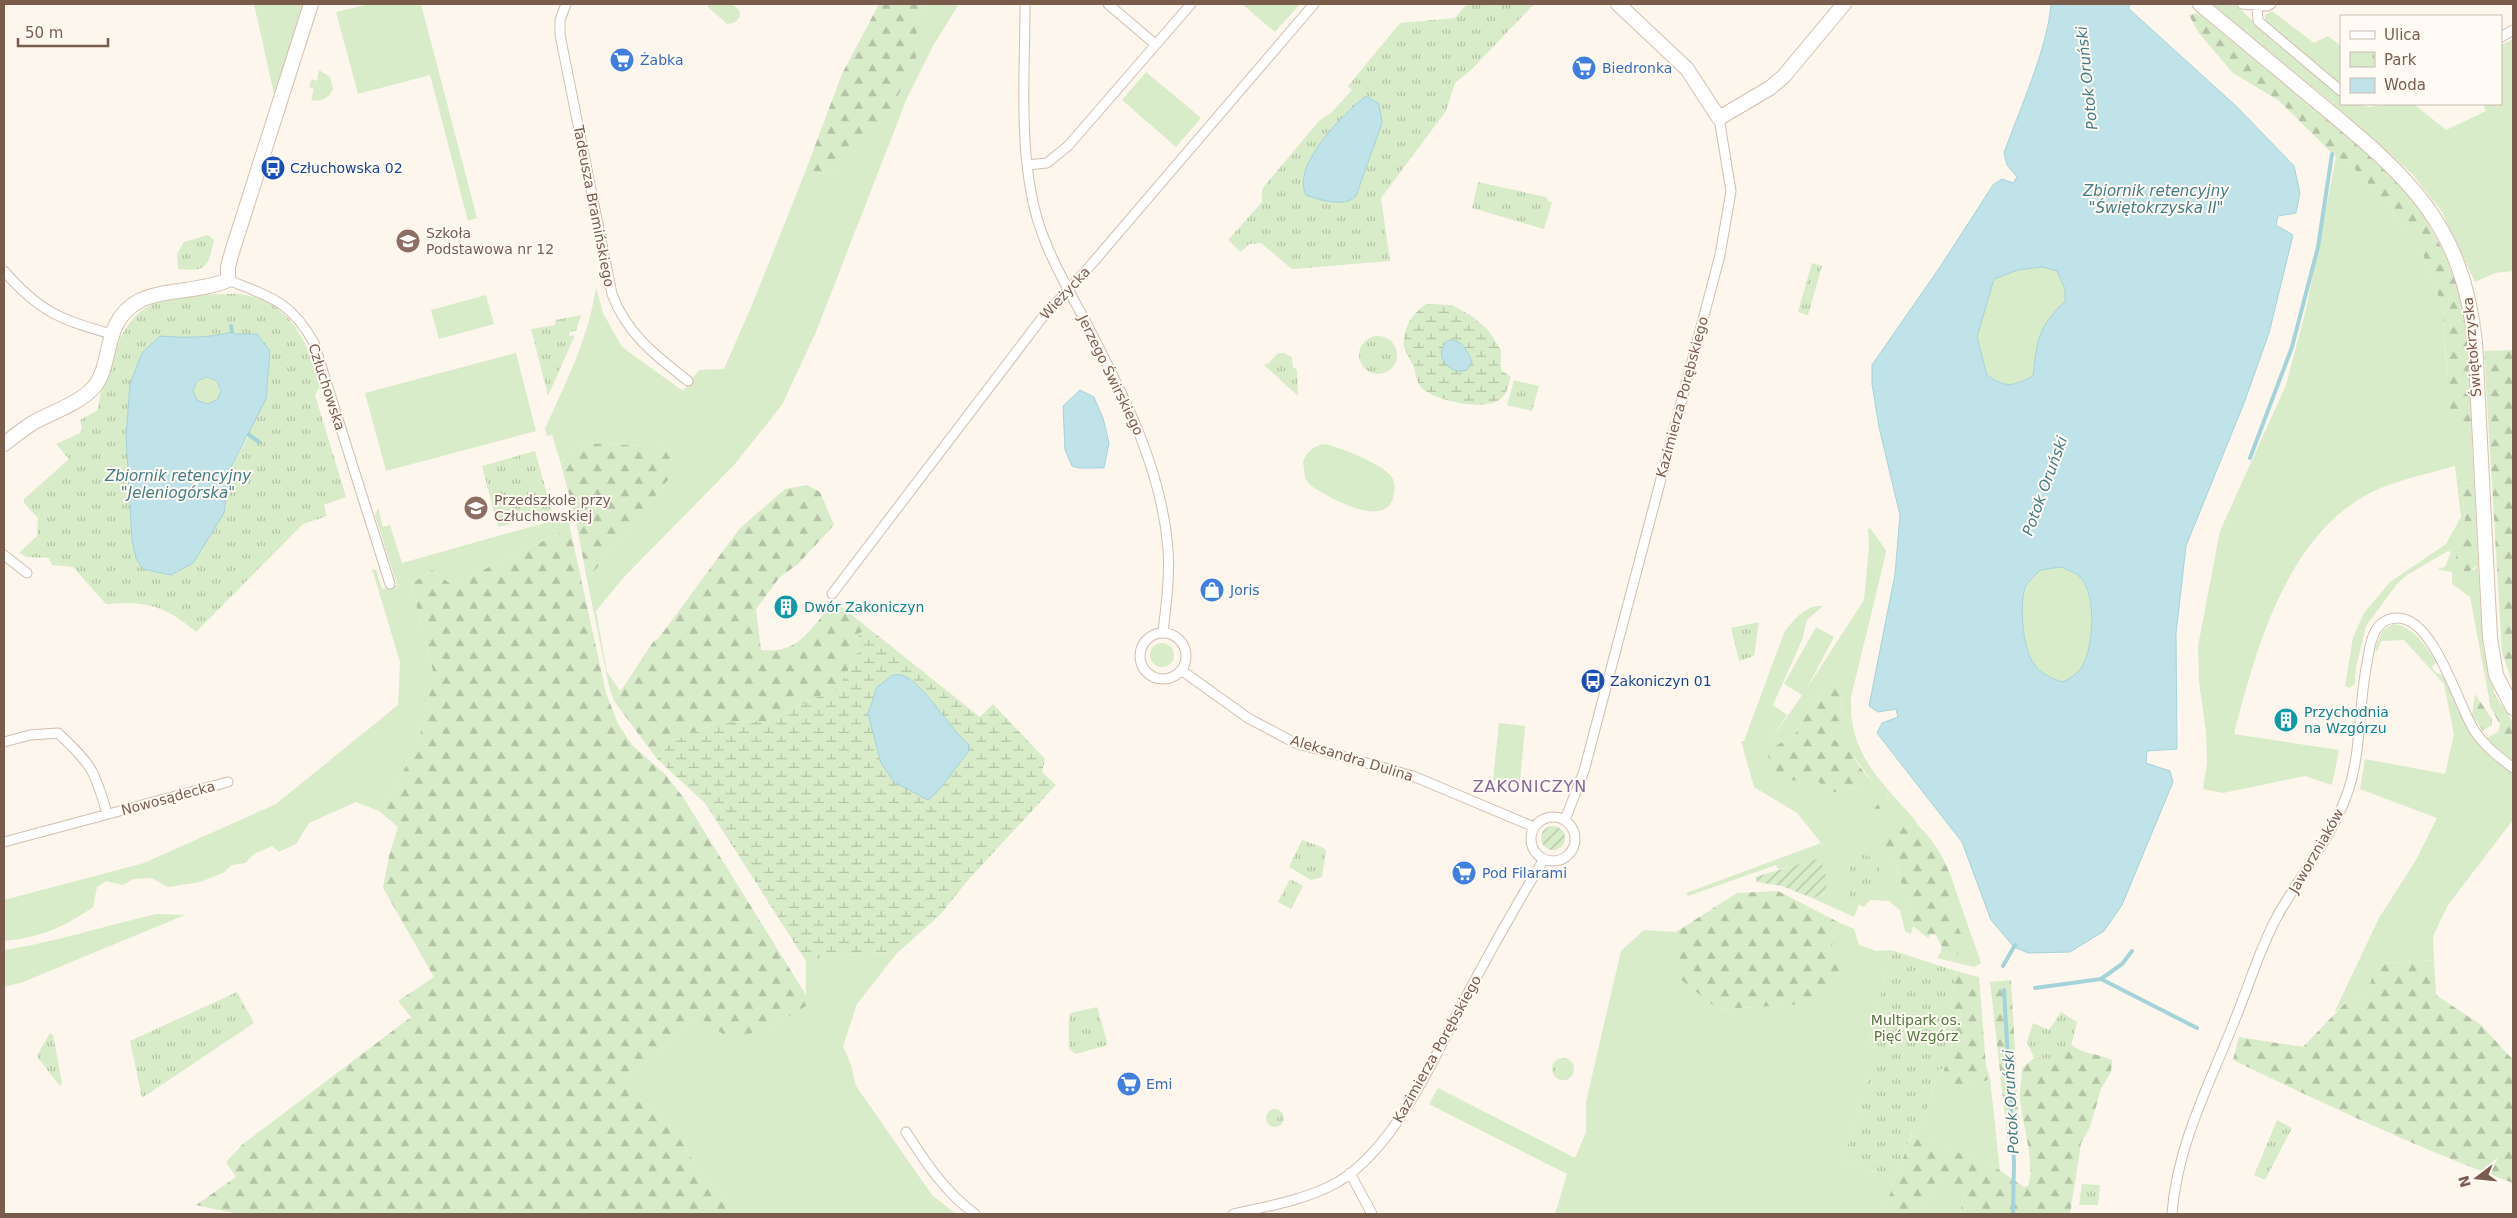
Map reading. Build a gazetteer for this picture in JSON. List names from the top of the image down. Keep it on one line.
{"streets":{"street":["Tadeusza Bramińskiego","Wieżycka","Świętokrzyska","Jerzego Świrskiego","Człuchowska","Kazimierza Porębskiego","Aleksandra Dulina","Nowosądecka","Jaworzniaków"]},"crossings":[["Wieżycka","Jerzego Świrskiego"],["Jerzego Świrskiego","Aleksandra Dulina"],["Kazimierza Porębskiego","Aleksandra Dulina"]],"districts":["ZAKONICZYN"],"water":["Potok Oruński","Zbiornik retencyjny \"Świętokrzyska II\"","Zbiornik retencyjny \"Jeleniogórska\""],"parks":["Multipark os. Pięć Wzgórz"],"places":{"supermarket":["Żabka","Biedronka","Pod Filarami","Emi"],"bus stop":["Człuchowska 02","Zakoniczyn 01"],"school or university":["Szkoła Podstawowa nr 12","Przedszkole przy Człuchowskiej"],"shop":["Joris"],"building":["Dwór Zakoniczyn","Przychodnia na Wzgórzu"]},"legend":["Ulica","Park","Woda"],"scale_bar":"50 m","north":"left"}
